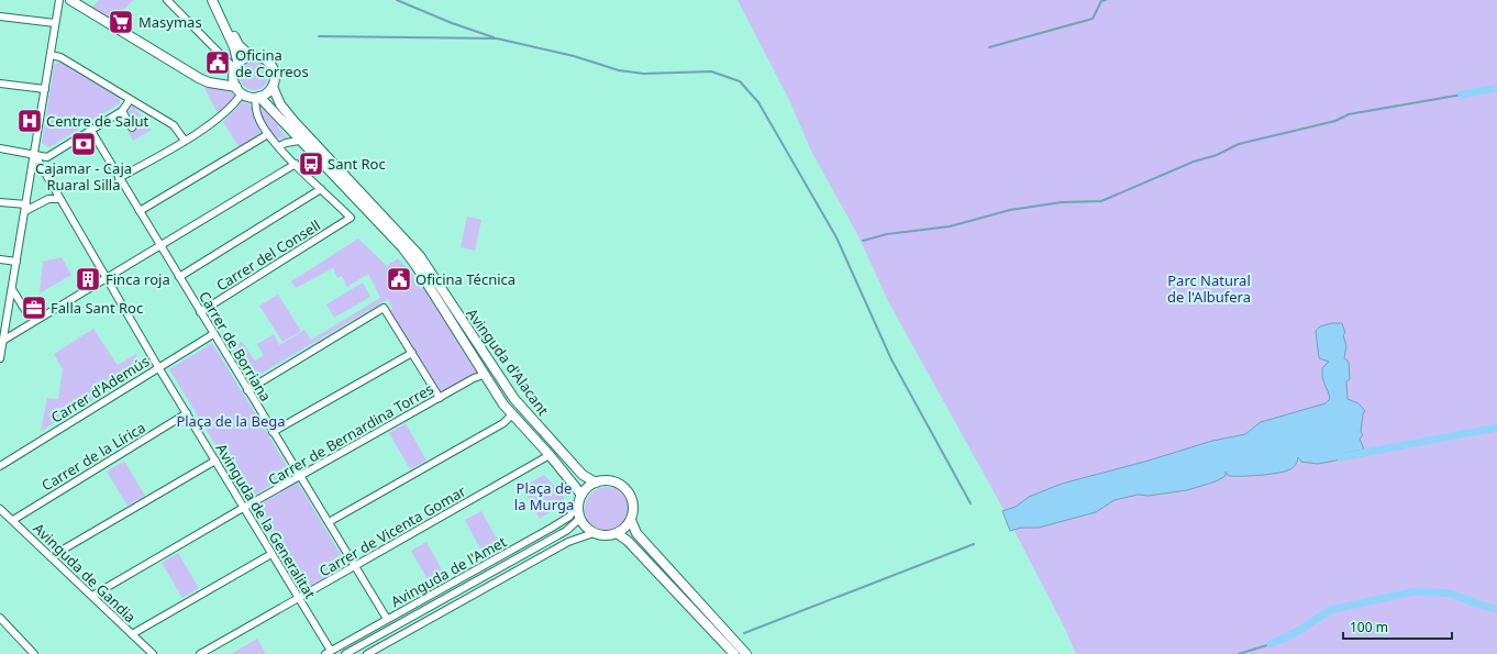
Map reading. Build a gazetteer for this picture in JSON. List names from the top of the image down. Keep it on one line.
{"streets":{"main road":["Avinguda d'Alacant"],"street":["Carrer del Consell","Carrer de Borriana","Carrer d'Ademús","Carrer de Bernardina Torres","Carrer de la Lírica","Avinguda de la Generalitat","Carrer de Vicenta Gomar","Avinguda de l'Amet","Avinguda de Gandia"]},"crossings":[["Carrer del Consell","Carrer de Borriana"],["Carrer de Borriana","Carrer d'Ademús"],["Carrer de Borriana","Carrer de Bernardina Torres"],["Carrer de Borriana","Carrer de Vicenta Gomar"],["Carrer de Borriana","Avinguda de l'Amet"],["Avinguda d'Alacant","Carrer de Bernardina Torres"],["Avinguda d'Alacant","Carrer de Vicenta Gomar"],["Avinguda d'Alacant","Avinguda de l'Amet"],["Carrer d'Ademús","Avinguda de la Generalitat"],["Carrer de Bernardina Torres","Avinguda de la Generalitat"],["Carrer de Bernardina Torres","Avinguda de Gandia"],["Carrer de la Lírica","Avinguda de la Generalitat"],["Carrer de la Lírica","Avinguda de Gandia"],["Avinguda de la Generalitat","Carrer de Vicenta Gomar"],["Avinguda de la Generalitat","Avinguda de l'Amet"]],"parks":["Parc Natural de l'Albufera","Plaça de la Bega","Plaça de la Murga"],"places":{"supermarket":["Masymas"],"public building":["Oficina de Correos","Oficina Técnica"],"hospital":["Centre de Salut"],"bank":["Cajamar - Caja Ruaral Silla"],"bus stop":["Sant Roc"],"building":["Finca roja"],"office":["Falla Sant Roc"]},"scale_bar":"100 m"}
